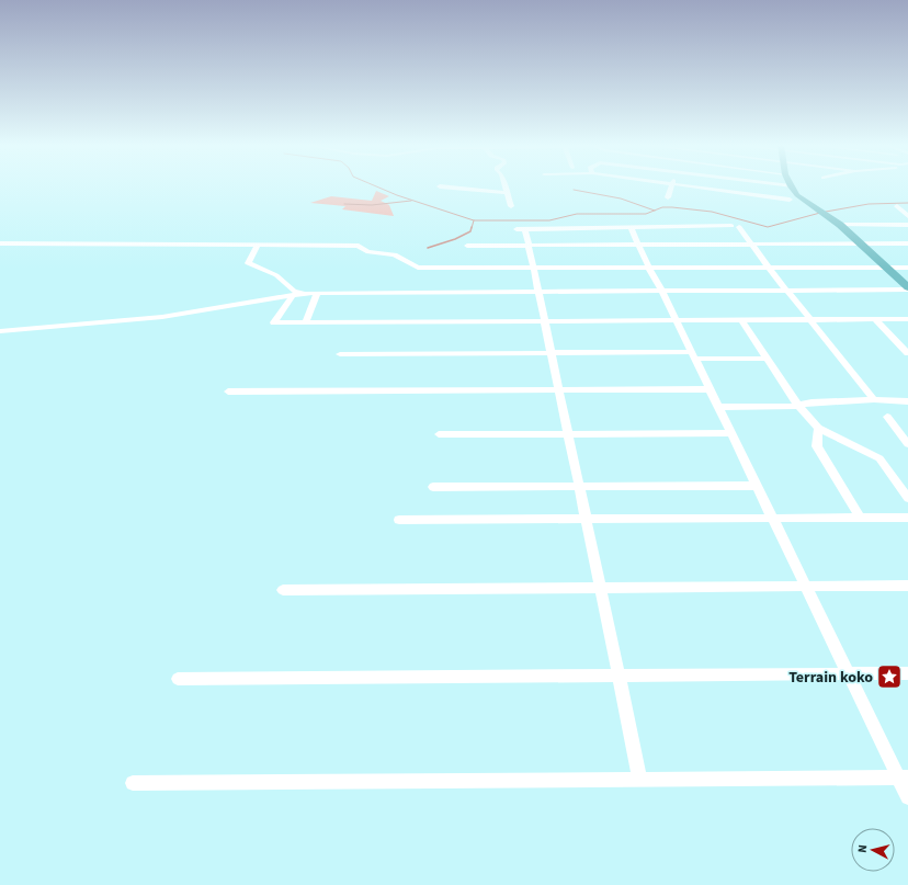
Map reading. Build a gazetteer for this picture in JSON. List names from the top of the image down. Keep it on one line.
{"places":{"place":["Terrain koko"]},"north":"left"}
